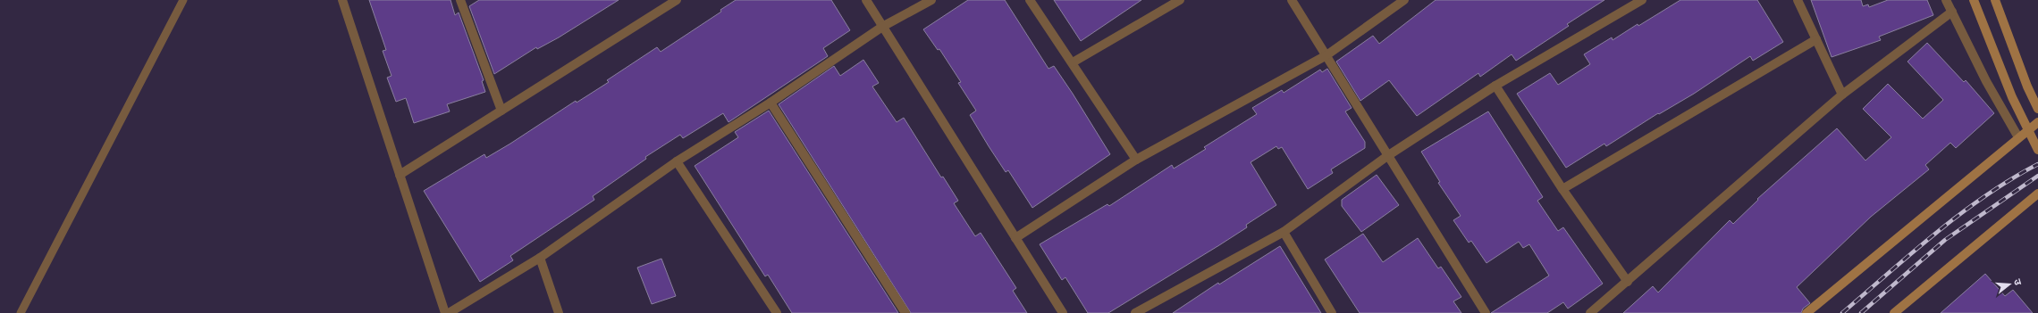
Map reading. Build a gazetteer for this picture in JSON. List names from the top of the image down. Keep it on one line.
{"north":"right"}
